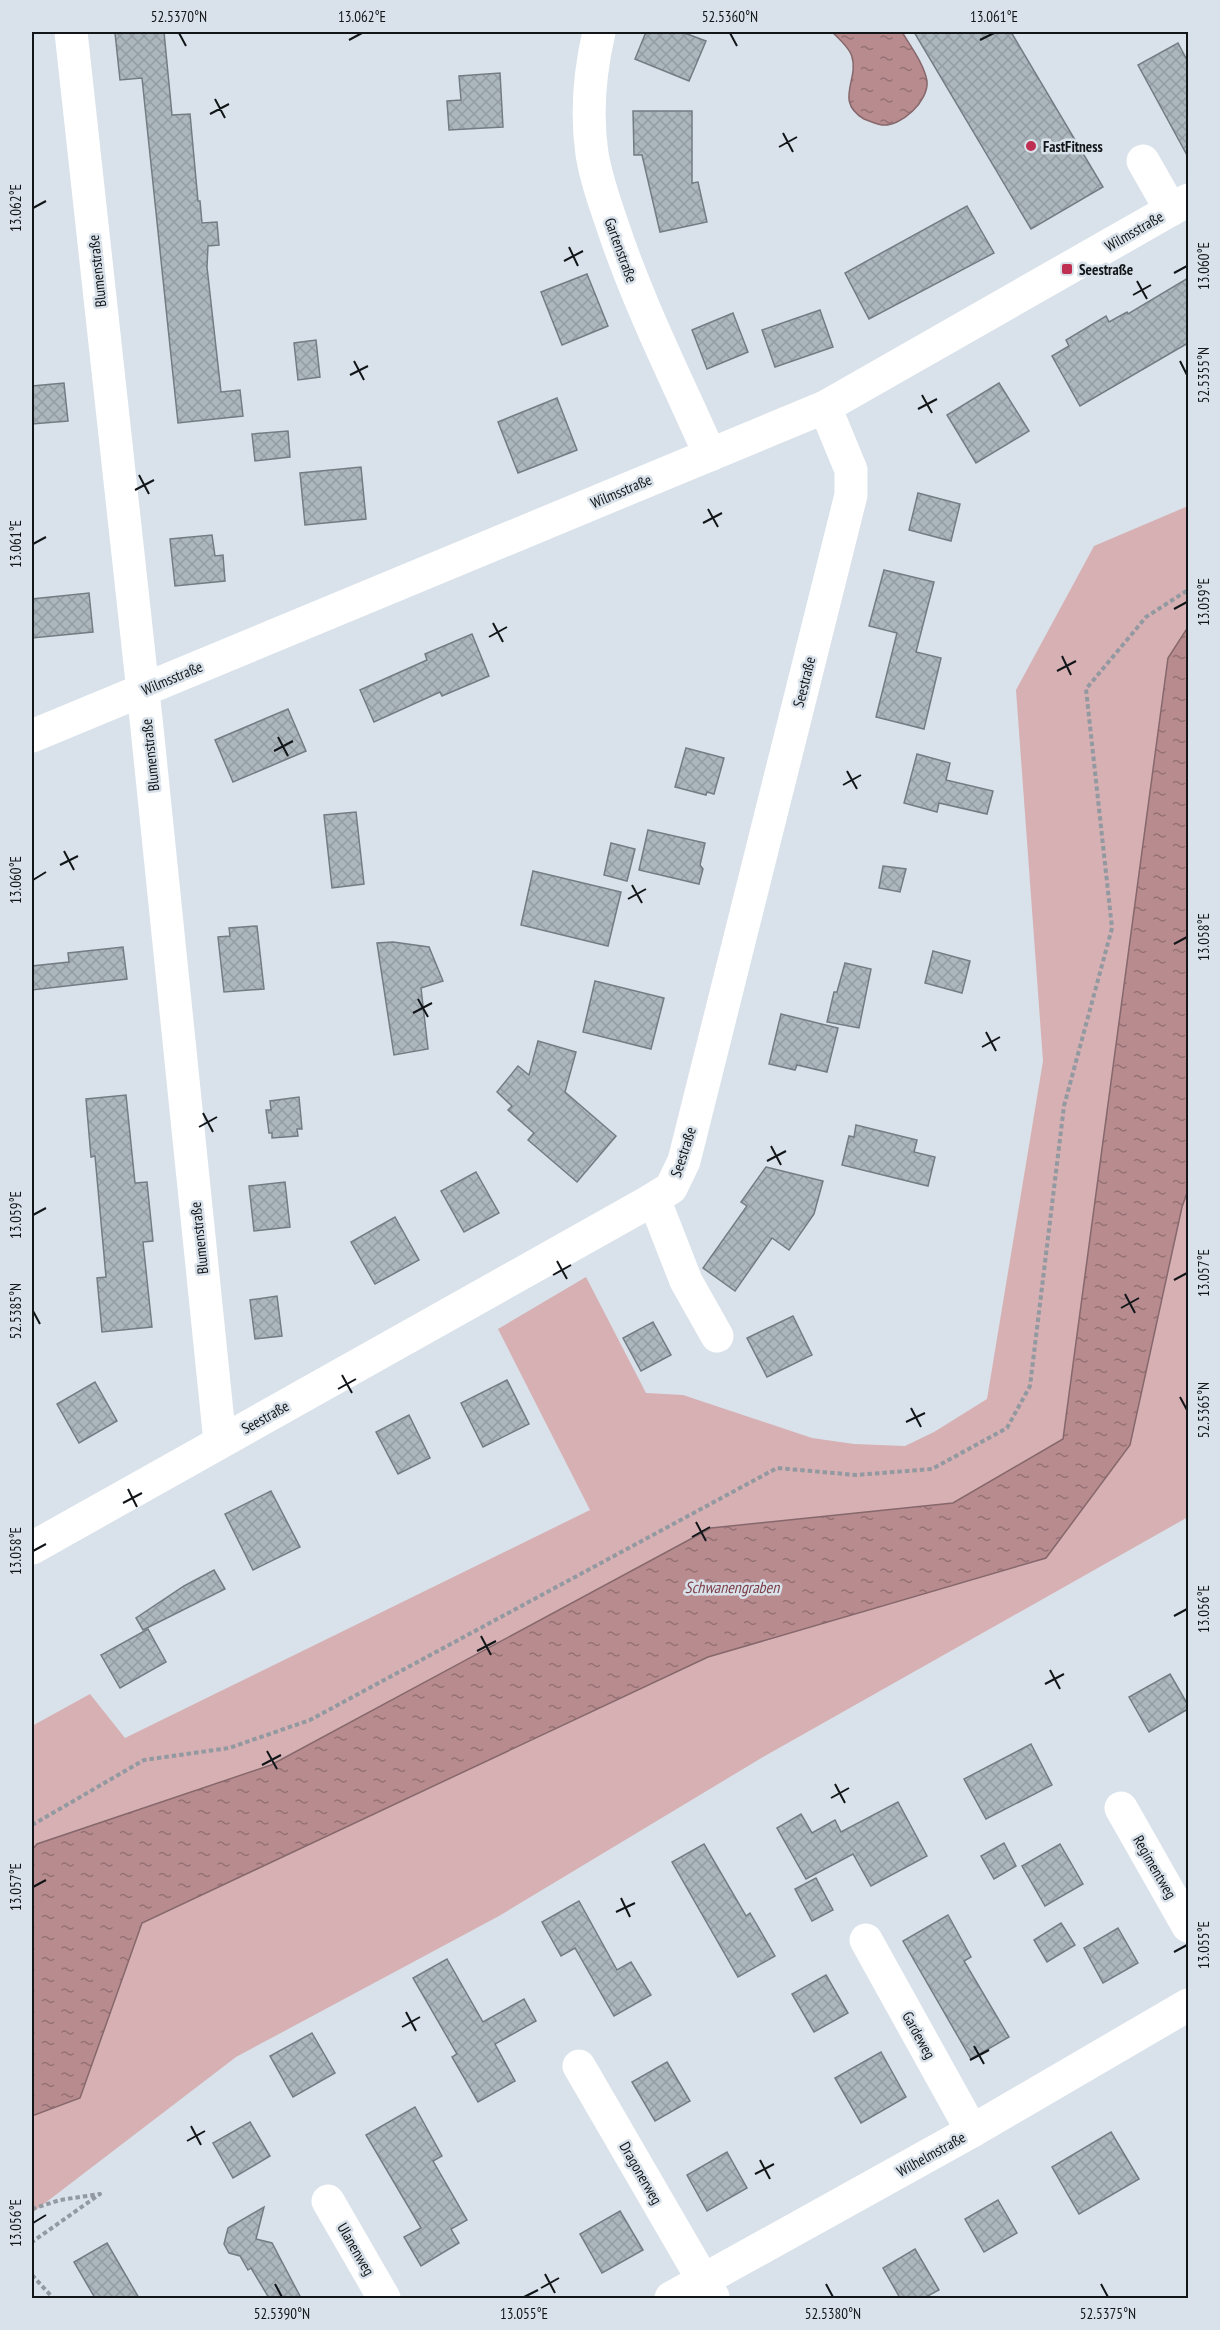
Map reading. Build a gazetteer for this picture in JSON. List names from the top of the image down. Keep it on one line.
{"streets":{"street":["Wilmsstraße","Gartenstraße","Blumenstraße","Seestraße","Regimentweg","Gardeweg","Wilhelmstraße","Dragonerweg","Ulanenweg"]},"crossings":[["Wilmsstraße","Gartenstraße"],["Wilmsstraße","Blumenstraße"],["Wilmsstraße","Seestraße"],["Blumenstraße","Seestraße"],["Gardeweg","Wilhelmstraße"],["Wilhelmstraße","Dragonerweg"]],"water":["Schwanengraben"],"places":{"other":["FastFitness"],"transit":["Seestraße"]},"coordinates":["52.5370°N","13.062°E","52.5360°N","13.061°E","13.060°E","52.5355°N","13.059°E","13.058°E","13.057°E","52.5385°N","52.5365°N","13.056°E","13.055°E","52.5390°N","52.5380°N","52.5375°N"]}
